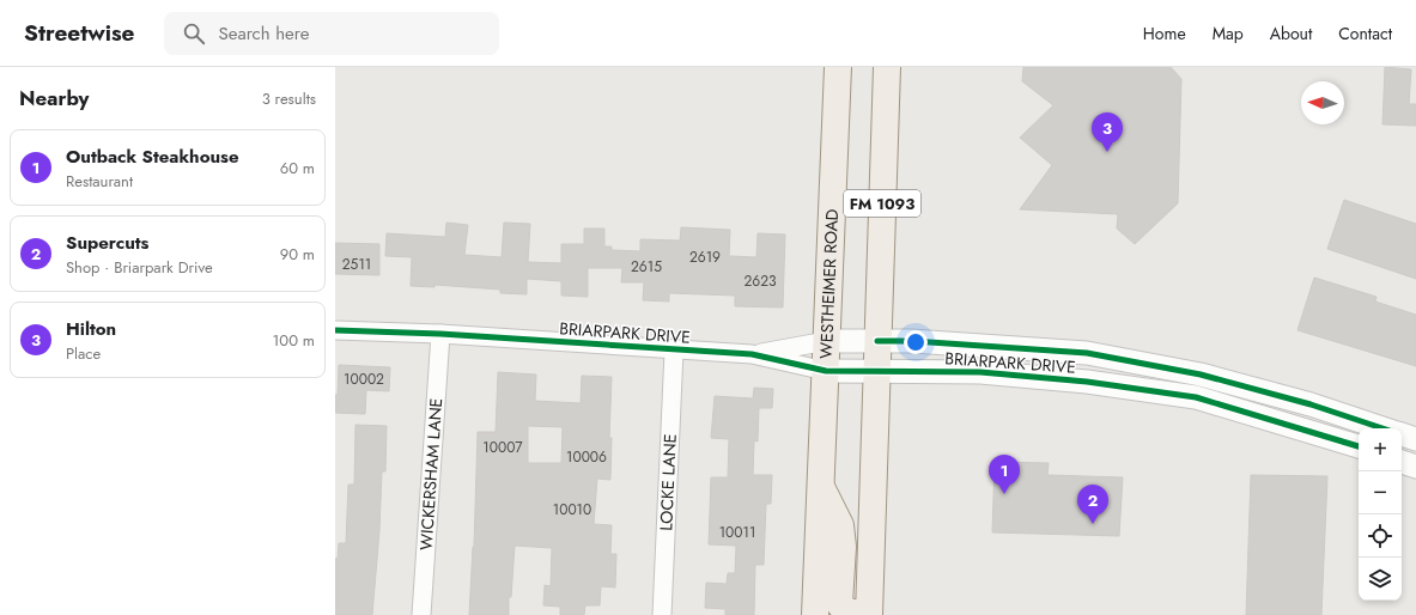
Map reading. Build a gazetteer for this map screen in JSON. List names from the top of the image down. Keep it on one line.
{"streets":{"main road":["FM 1093","WESTHEIMER ROAD"],"street":["BRIARPARK DRIVE","WICKERSHAM LANE","LOCKE LANE"]},"crossings":[["FM 1093","BRIARPARK DRIVE"],["WESTHEIMER ROAD","BRIARPARK DRIVE"],["BRIARPARK DRIVE","WICKERSHAM LANE"],["BRIARPARK DRIVE","LOCKE LANE"]],"house_numbers":["2619","2511","2615","2623","10002","10007","10006","10010","10011"],"north":"left","page":{"header":"Streetwise","search":"Search here","nav":["Home","Map","About","Contact"],"heading":["Nearby","3 results"],"pins":["3","1","2"],"list":[{"mark":"1","name":"Outback Steakhouse","note":"Restaurant","value":"60 m"},{"mark":"2","name":"Supercuts","note":"Shop · Briarpark Drive","value":"90 m"},{"mark":"3","name":"Hilton","note":"Place","value":"100 m"}],"map_buttons":["+","−"]}}
